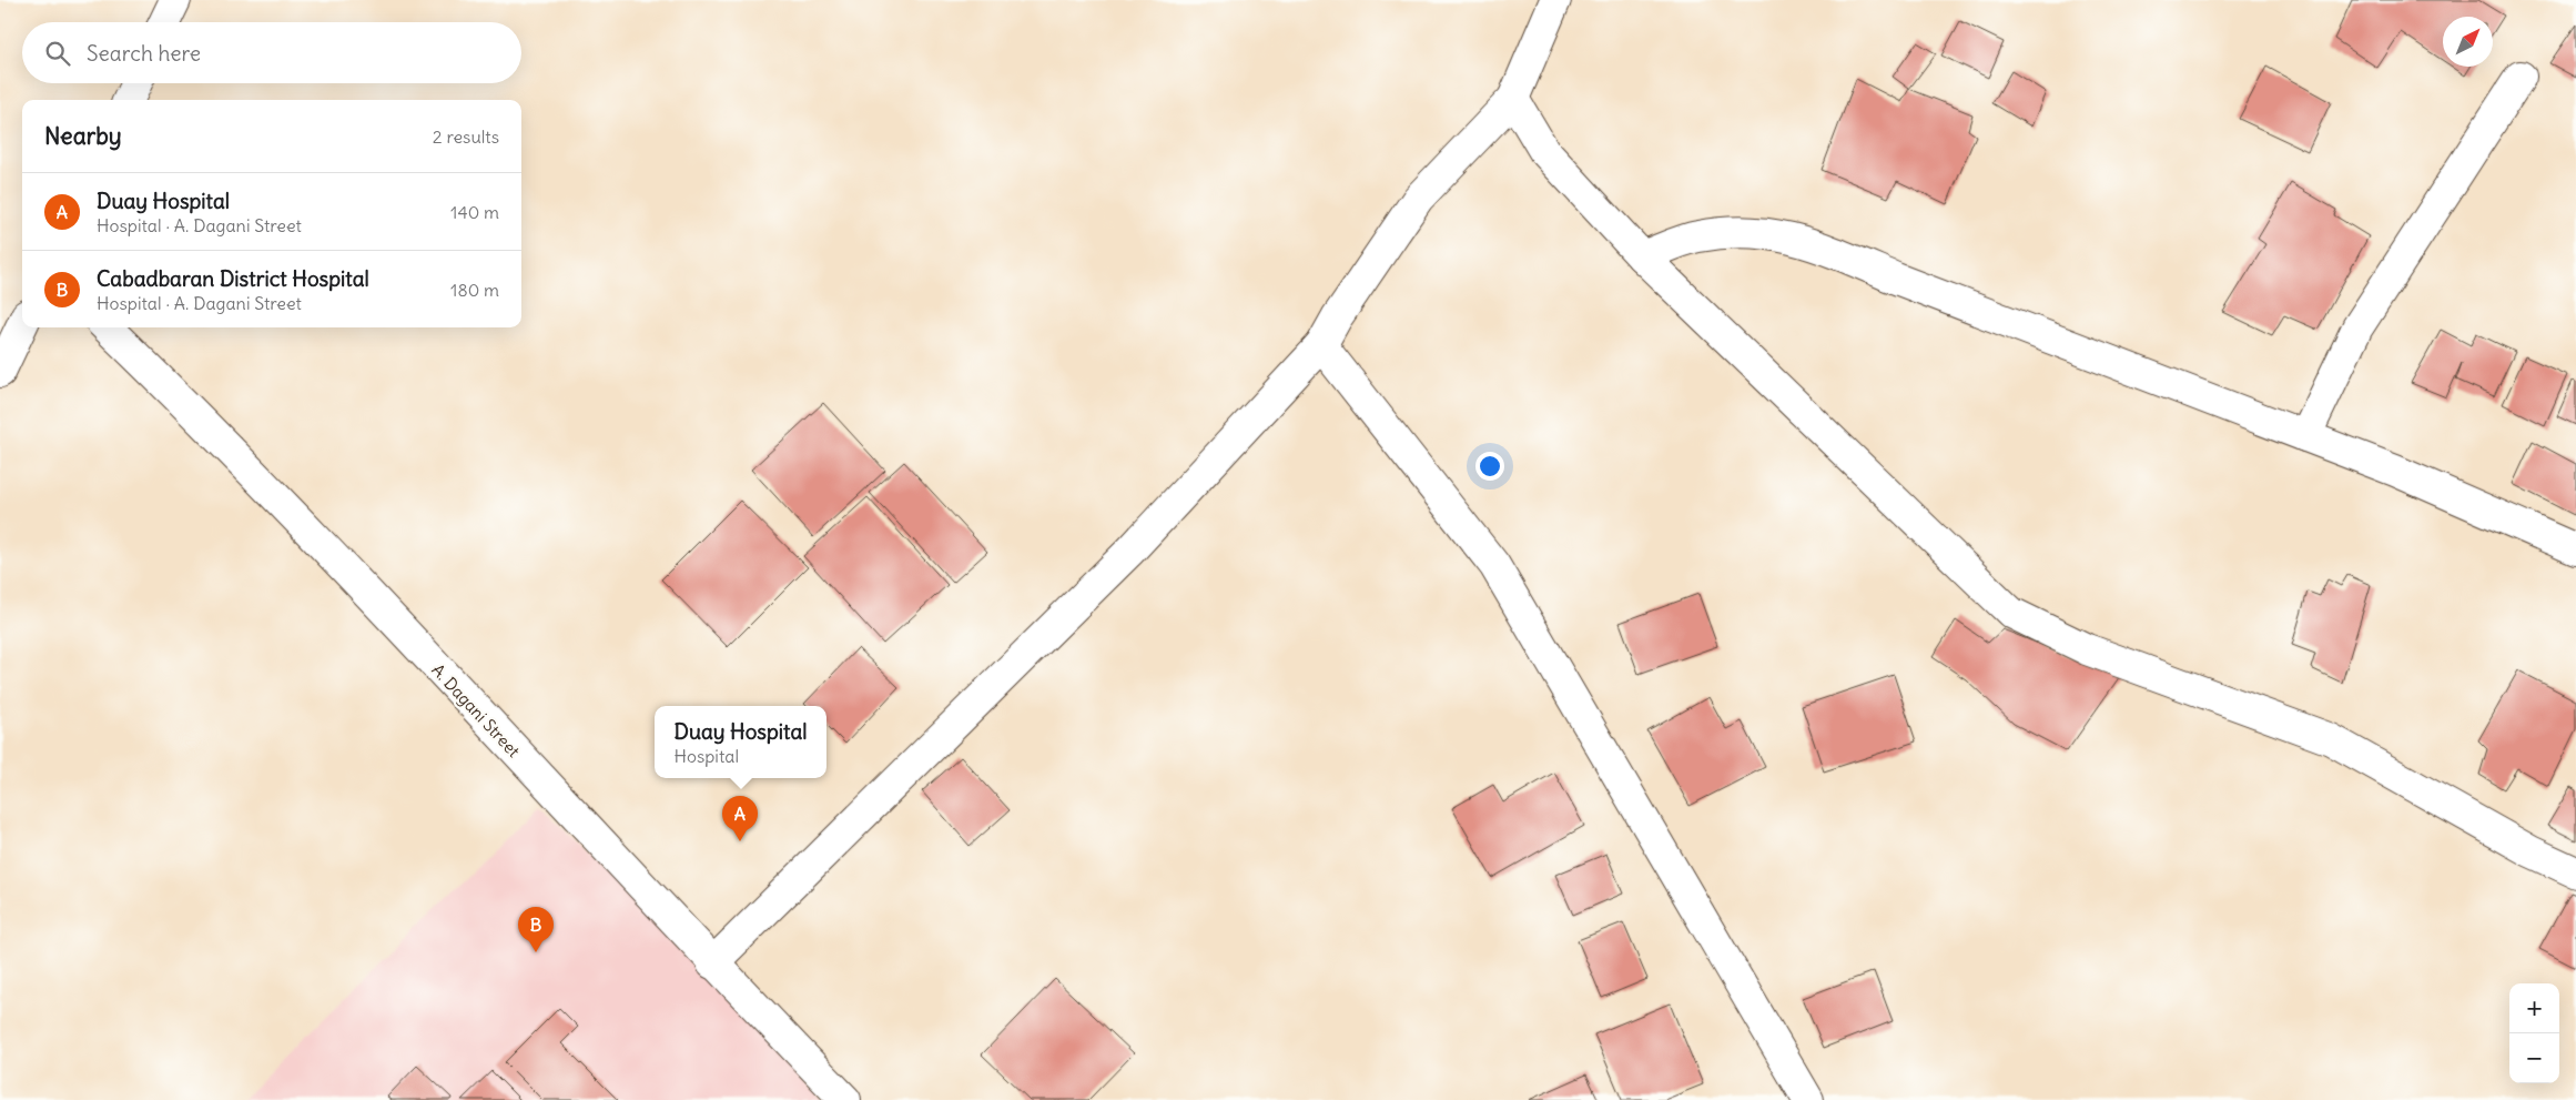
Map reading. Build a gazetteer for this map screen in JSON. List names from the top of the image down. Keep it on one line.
{"streets":{"street":["A. Dagani Street"]},"north":"top right","page":{"search":"Search here","heading":["Nearby","2 results"],"list":[{"mark":"A","name":"Duay Hospital","note":"Hospital · A. Dagani Street","value":"140 m"},{"mark":"B","name":"Cabadbaran District Hospital","note":"Hospital · A. Dagani Street","value":"180 m"}],"popup":["Duay Hospital","Hospital"],"pins":["A","B"],"map_buttons":["+","−"]}}
